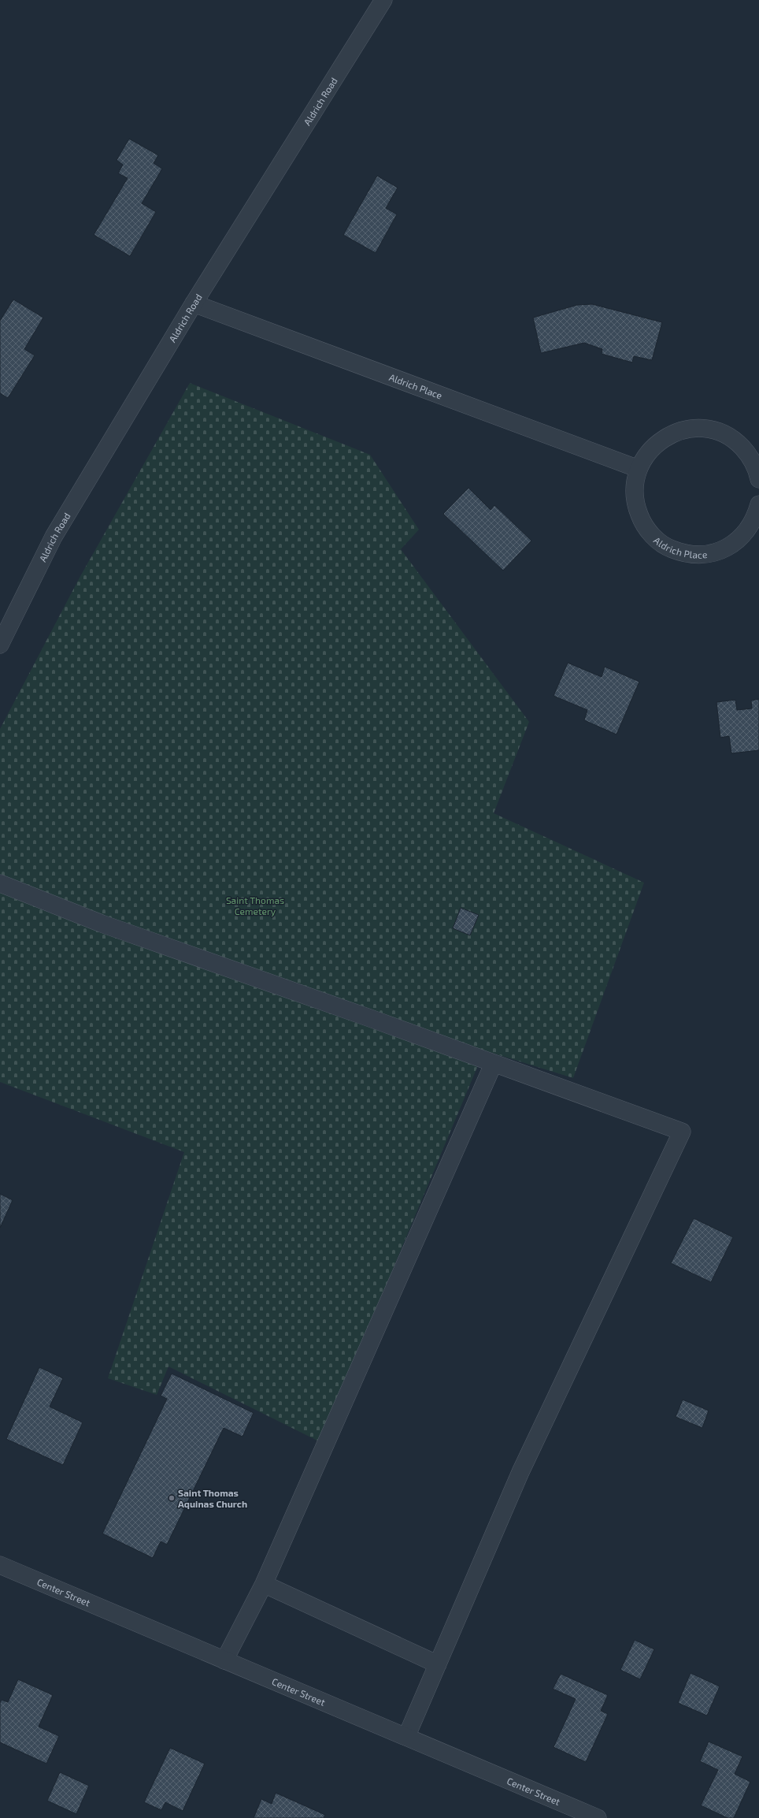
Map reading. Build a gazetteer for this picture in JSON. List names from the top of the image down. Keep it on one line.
{"streets":{"street":["Aldrich Road","Aldrich Place","Center Street"]},"crossings":[["Aldrich Road","Aldrich Place"]],"parks":["Saint Thomas Cemetery"],"places":["Saint Thomas Aquinas Church"]}
